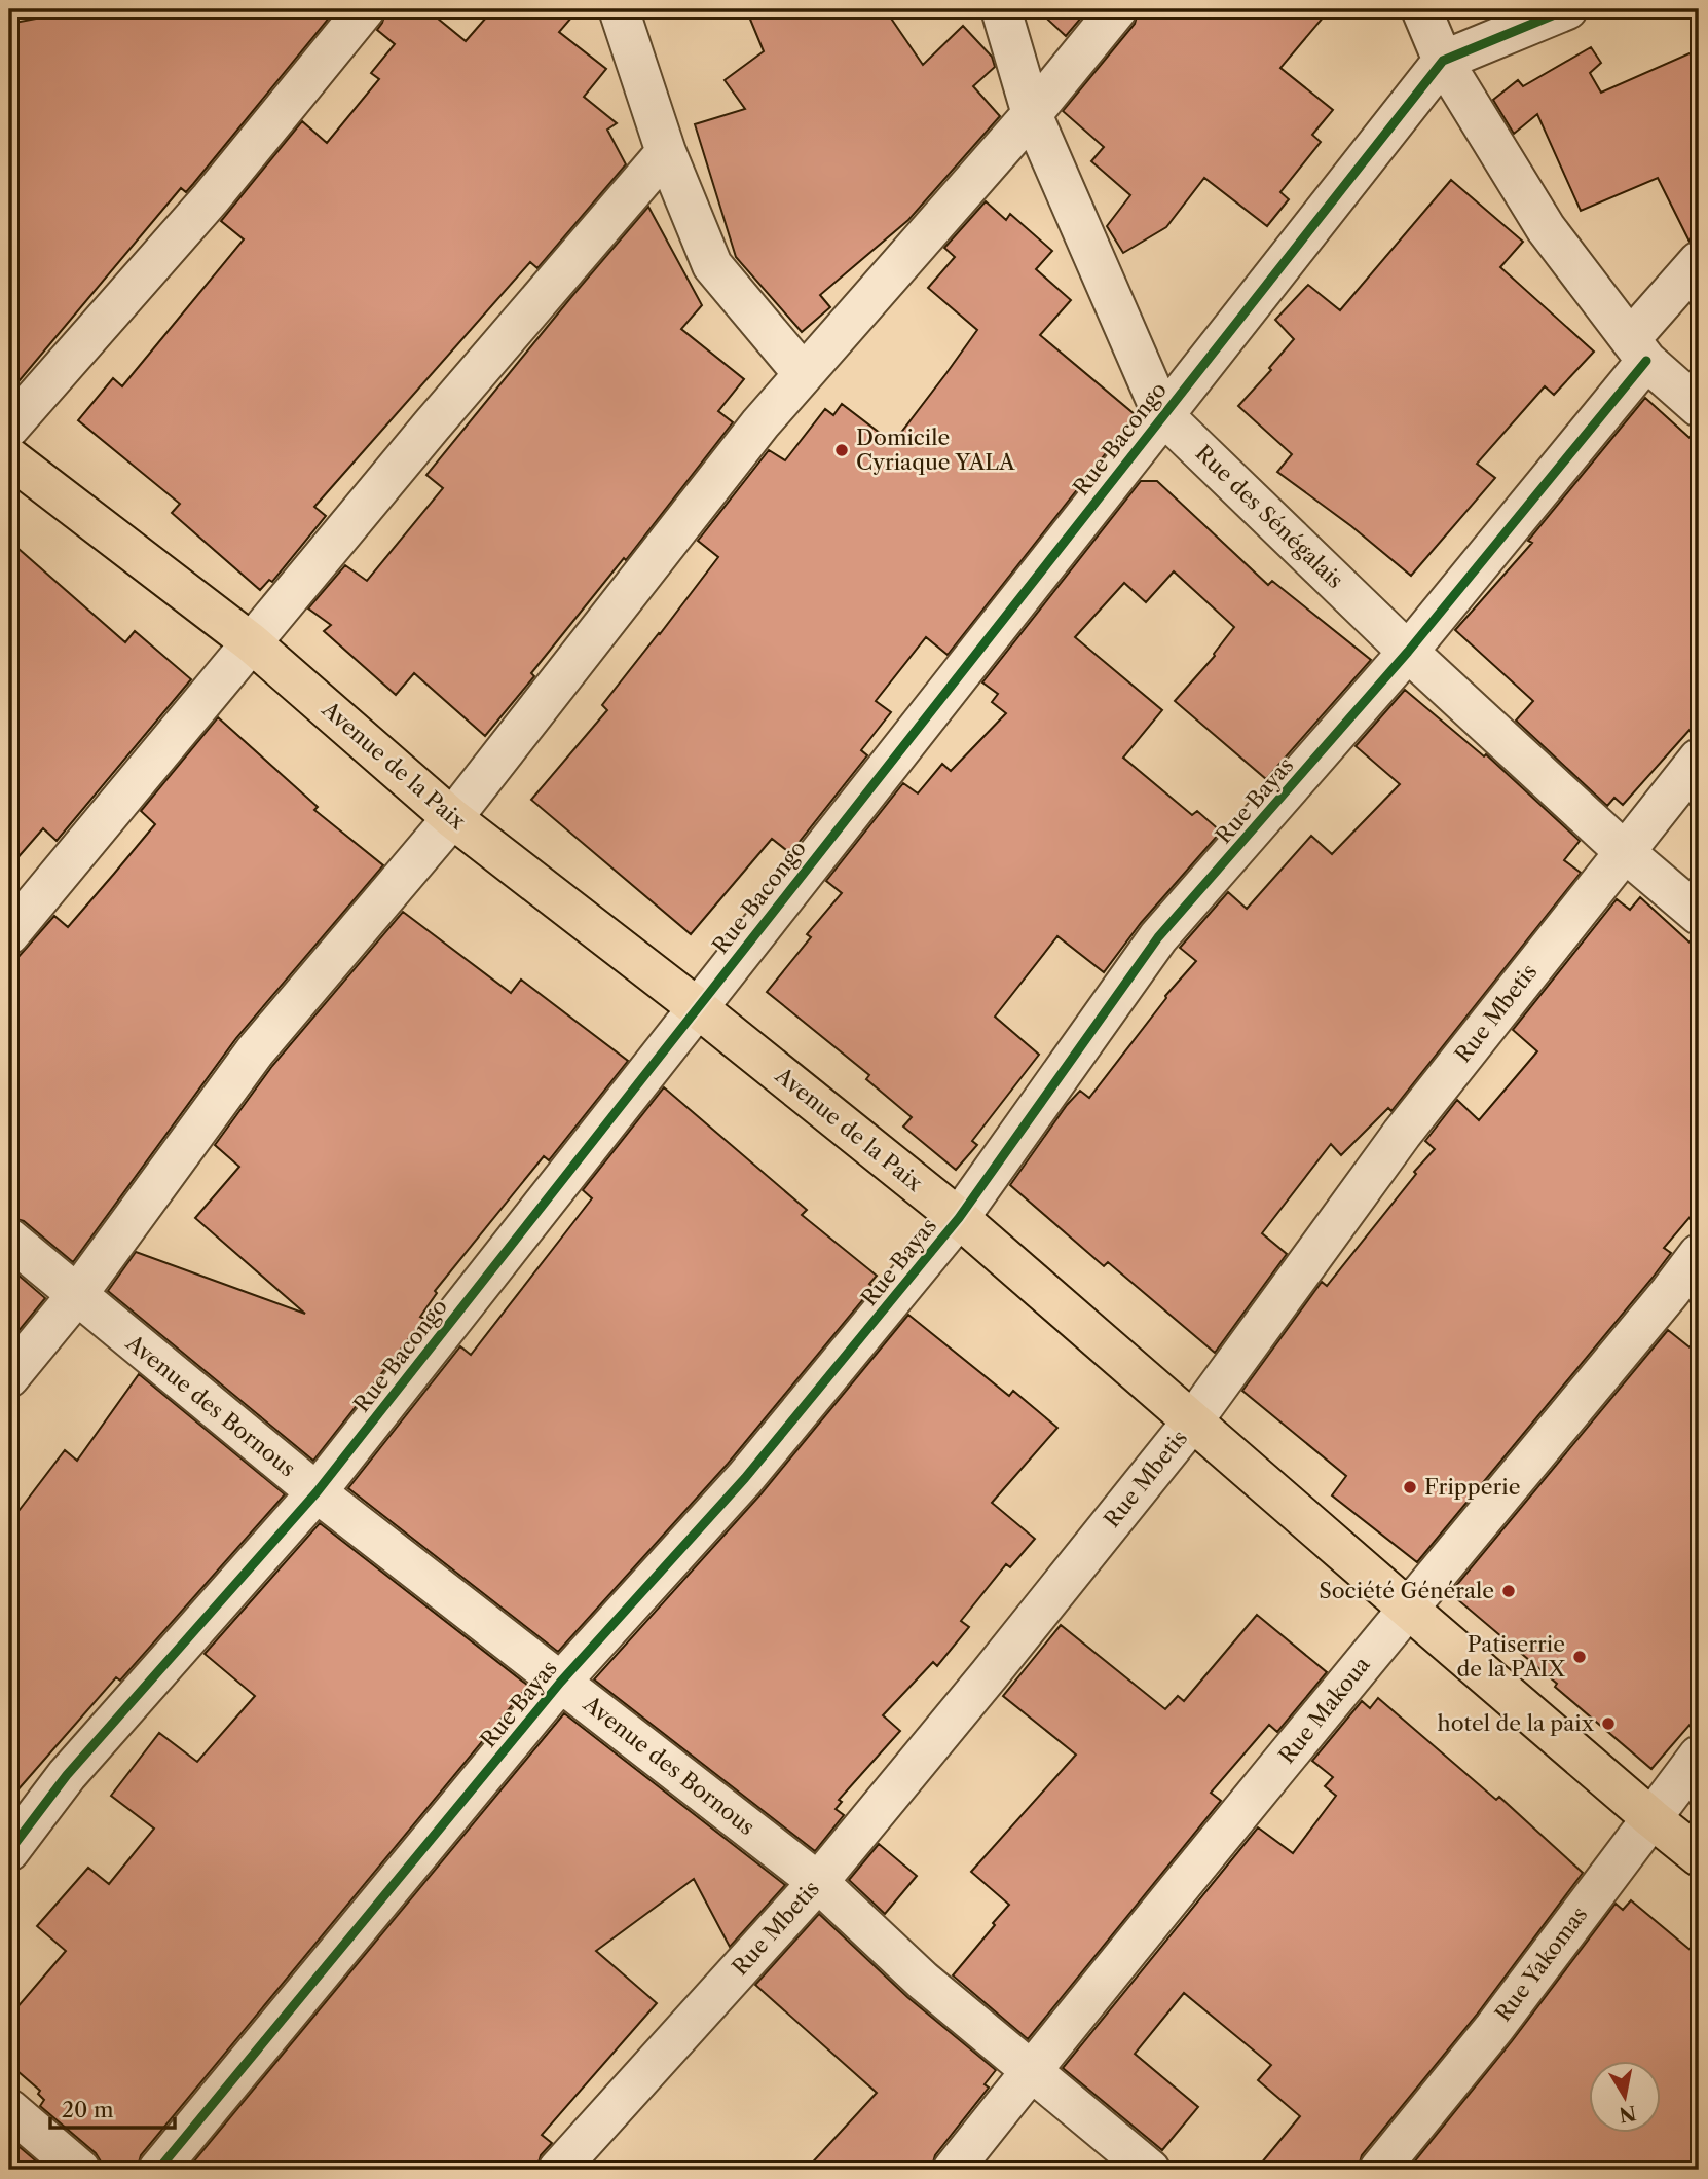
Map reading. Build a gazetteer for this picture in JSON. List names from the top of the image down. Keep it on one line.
{"streets":{"main road":["Avenue de la Paix"],"street":["Rue Bacongo","Rue des Sénégalais","Rue Bayas","Rue Mbetis","Avenue des Bornous","Rue Makoua","Rue Yakomas"]},"crossings":[["Rue Bacongo","Rue des Sénégalais"],["Rue Bacongo","Avenue de la Paix"],["Rue Bacongo","Avenue des Bornous"],["Rue des Sénégalais","Rue Bayas"],["Rue des Sénégalais","Rue Mbetis"],["Avenue de la Paix","Rue Bayas"],["Avenue de la Paix","Rue Mbetis"],["Avenue de la Paix","Rue Makoua"],["Avenue de la Paix","Rue Yakomas"],["Rue Bayas","Avenue des Bornous"],["Rue Mbetis","Avenue des Bornous"],["Avenue des Bornous","Rue Makoua"]],"places":["Domicile Cyriaque YALA","Fripperie","Société Générale","Patiserrie de la PAIX","hotel de la paix"],"scale_bar":"20 m","north":"bottom"}
